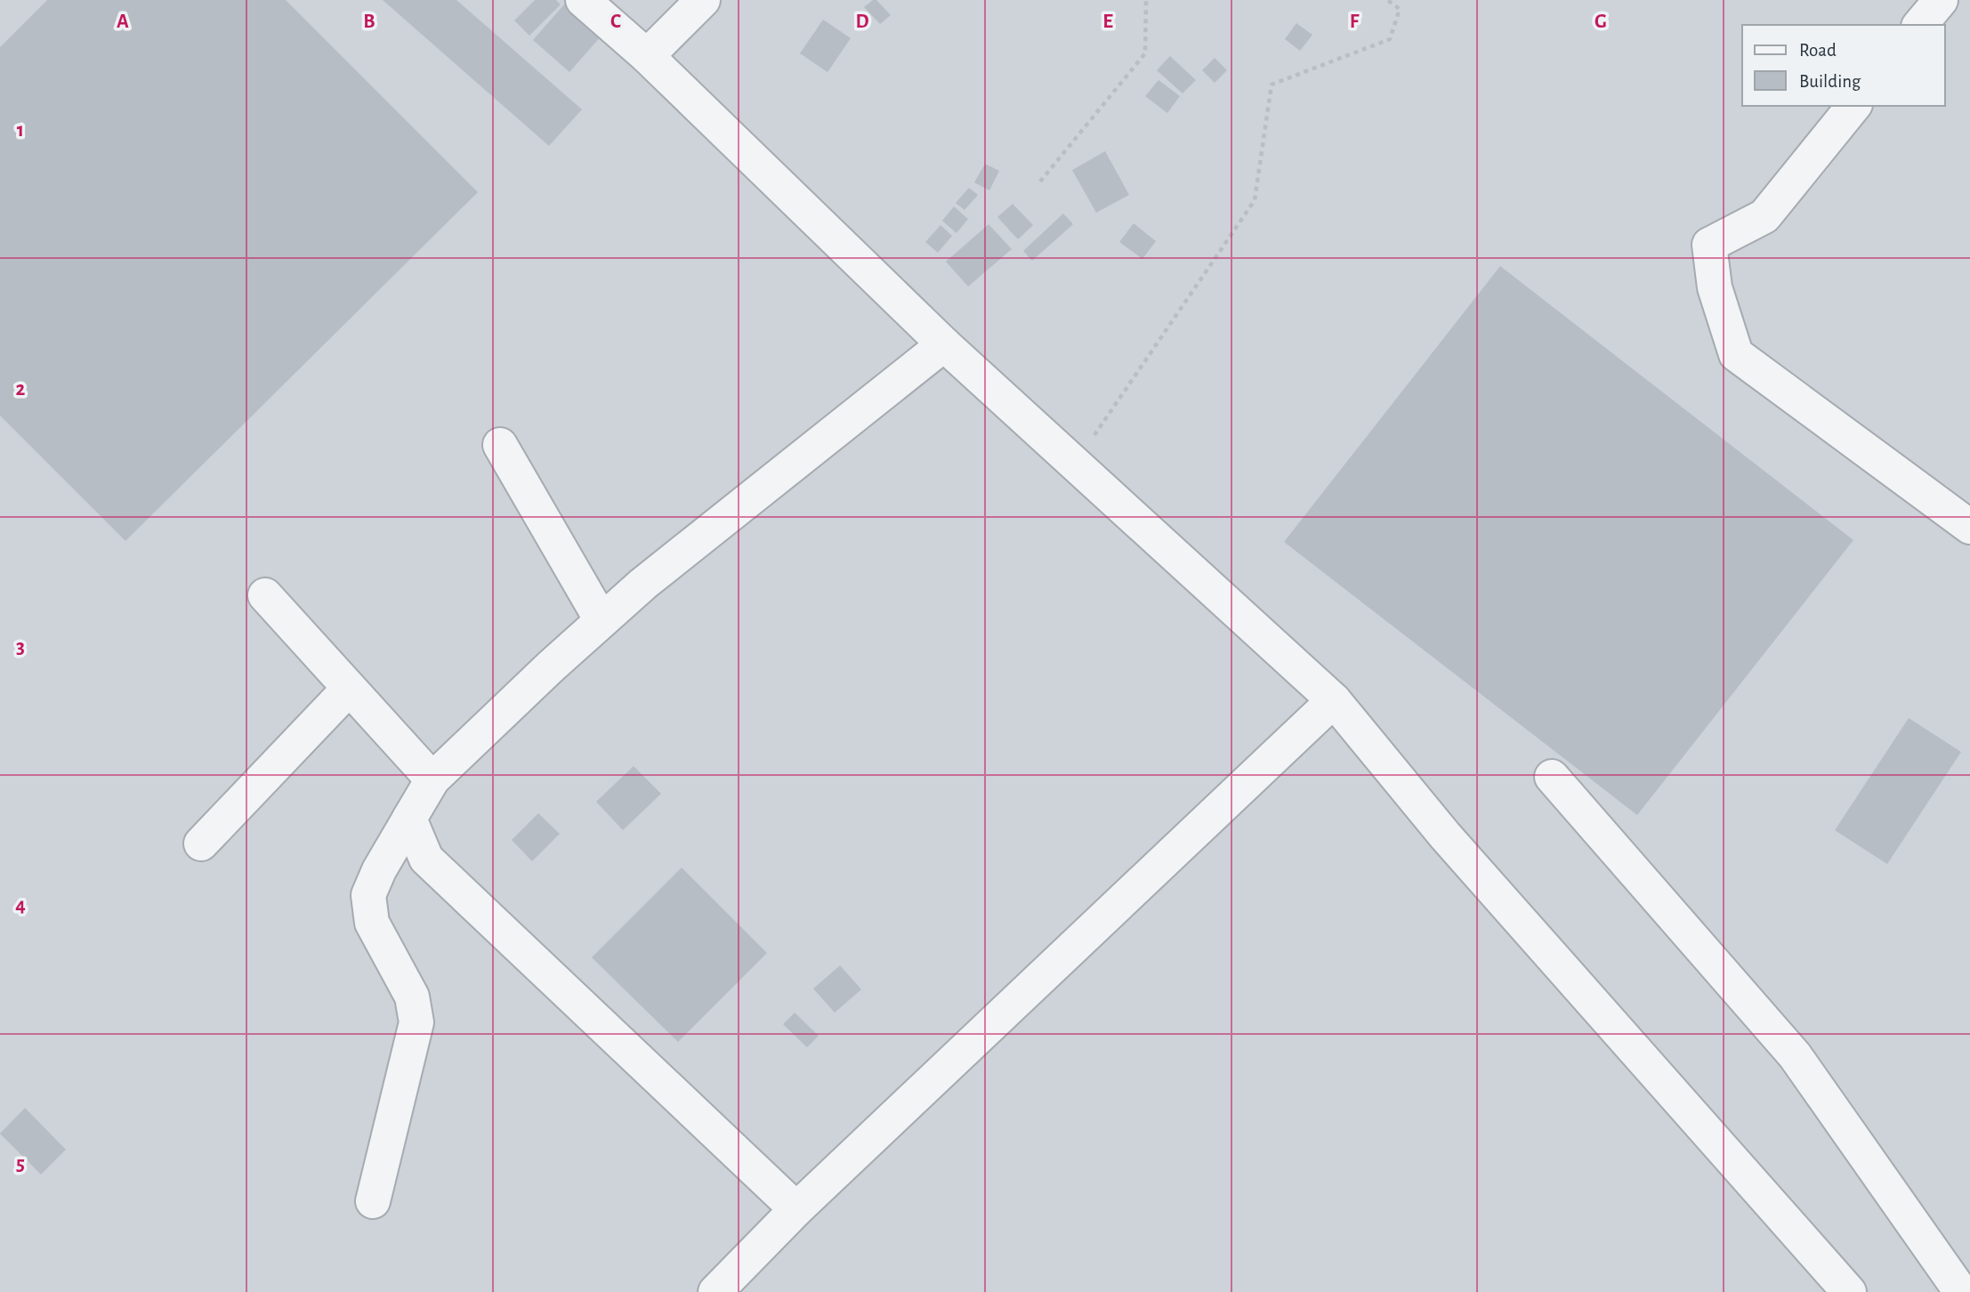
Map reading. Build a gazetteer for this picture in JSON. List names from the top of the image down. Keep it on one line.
{"legend":["Road","Building"],"grid":{"columns":["A","B","C","D","E","F","G"],"rows":["1","2","3","4","5"]}}
